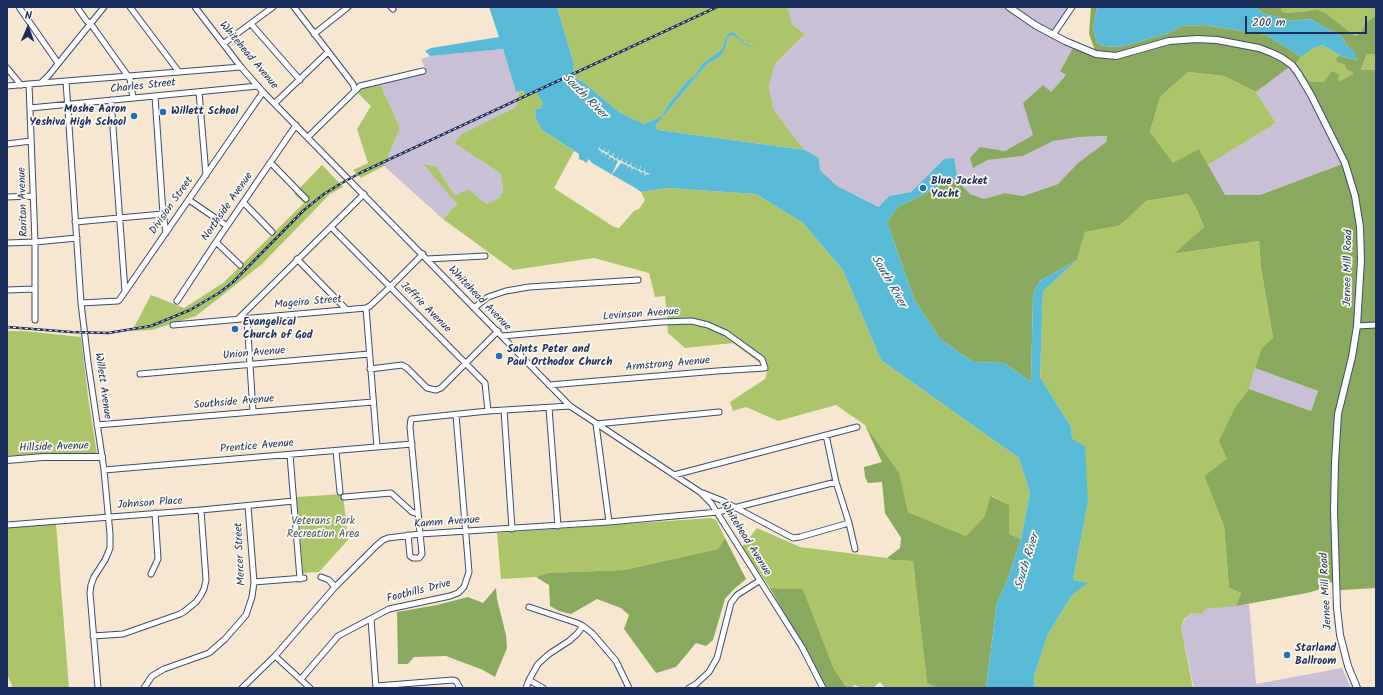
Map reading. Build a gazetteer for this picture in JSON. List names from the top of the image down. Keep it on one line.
{"streets":{"street":["Whitehead Avenue","Charles Street","Raritan Avenue","Division Street","Northside Avenue","Jernee Mill Road","Mageira Street","Jeffrie Avenue","Levinson Avenue","Union Avenue","Armstrong Avenue","Willett Avenue","Southside Avenue","Prentice Avenue","Hillside Avenue","Johnson Place","Kamm Avenue","Mercer Street","Foothills Drive"]},"crossings":[["Whitehead Avenue","Charles Street"],["Whitehead Avenue","Division Street"],["Whitehead Avenue","Northside Avenue"],["Whitehead Avenue","Levinson Avenue"],["Whitehead Avenue","Armstrong Avenue"],["Whitehead Avenue","Kamm Avenue"],["Charles Street","Raritan Avenue"],["Charles Street","Willett Avenue"],["Division Street","Willett Avenue"],["Levinson Avenue","Armstrong Avenue"],["Willett Avenue","Southside Avenue"],["Willett Avenue","Prentice Avenue"],["Willett Avenue","Hillside Avenue"],["Willett Avenue","Johnson Place"],["Johnson Place","Mercer Street"],["Kamm Avenue","Foothills Drive"]],"water":["South River"],"parks":["Veterans Park Recreation Area"],"places":["Willett School","Moshe Aaron Yeshiva High School","Blue Jacket Yacht","Evangelical Church of God","Saints Peter and Paul Orthodox Church","Starland Ballroom"],"scale_bar":"200 m","north":"top"}
